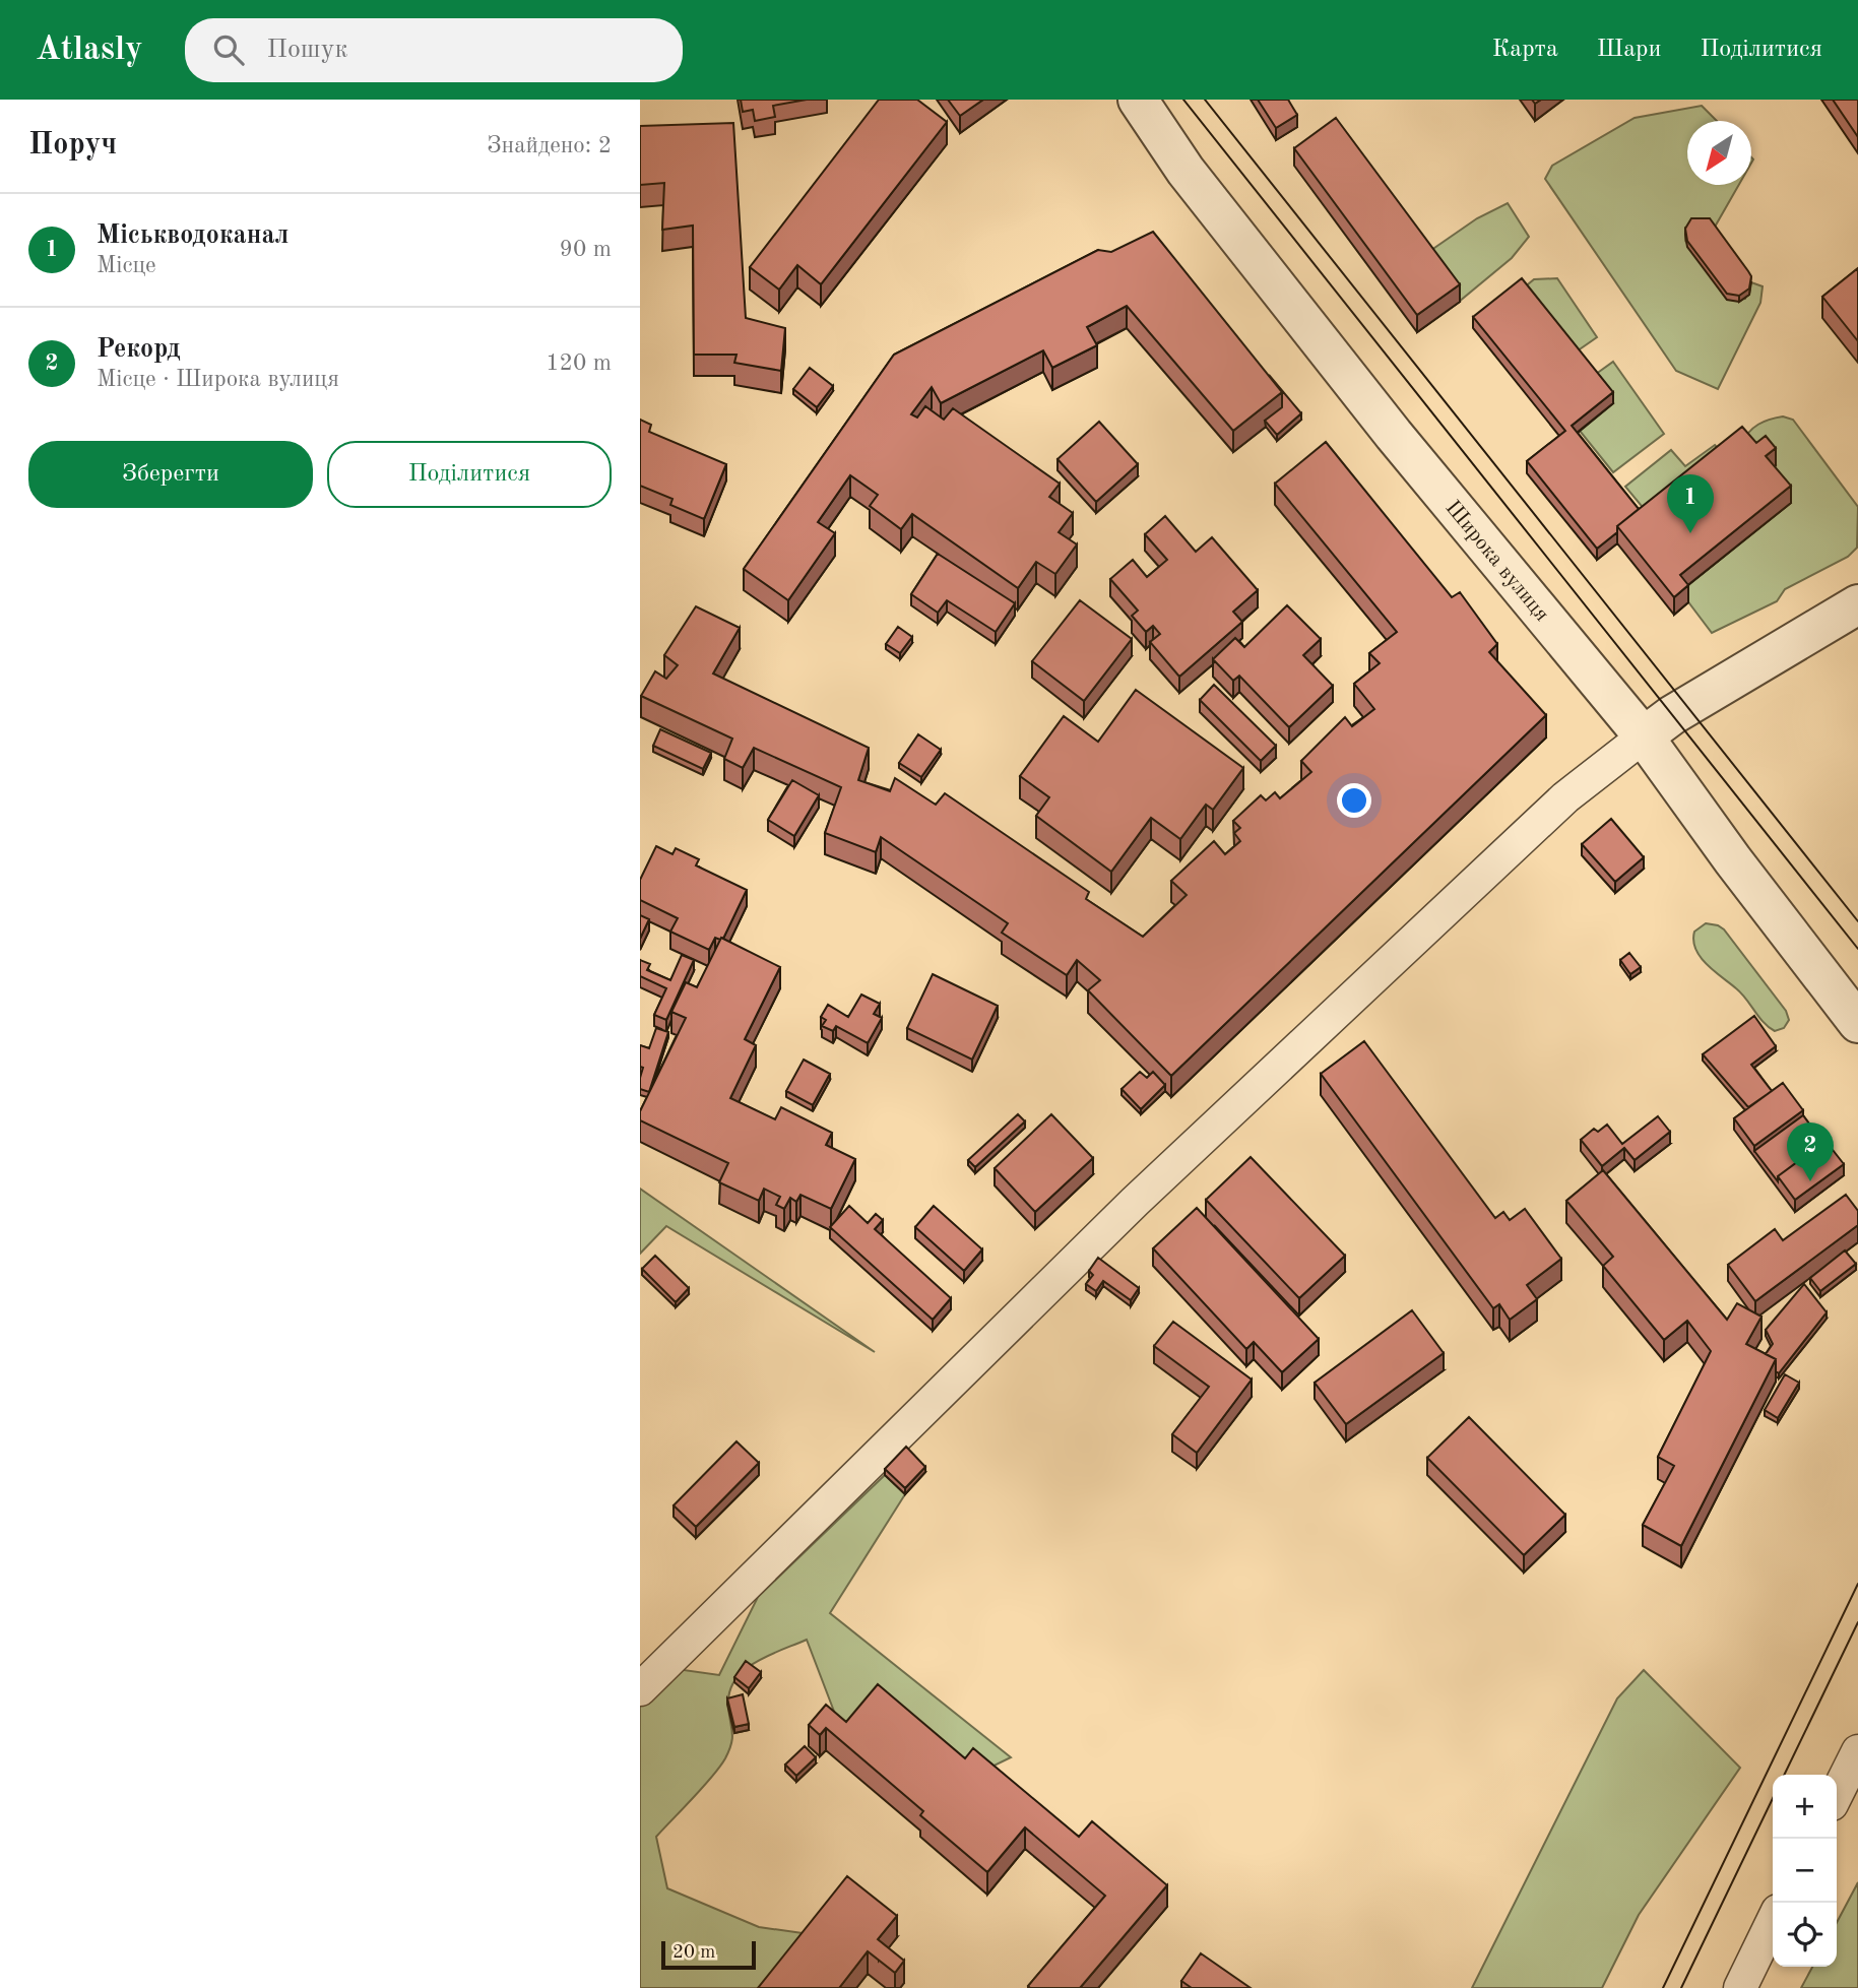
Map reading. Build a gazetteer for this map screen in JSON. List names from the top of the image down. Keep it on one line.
{"streets":{"street":["Широка вулиця"]},"scale_bar":"20 m","north":"bottom left","page":{"header":"Atlasly","search":"Пошук","nav":["Карта","Шари","Поділитися"],"heading":["Поруч","Знайдено: 2"],"list":[{"mark":"1","name":"Міськводоканал","note":"Місце","value":"90 m"},{"mark":"2","name":"Рекорд","note":"Місце · Широка вулиця","value":"120 m"}],"buttons":["Зберегти","Поділитися"],"pins":["1","2"],"map_buttons":["+","−"],"scale":"20 m"}}
